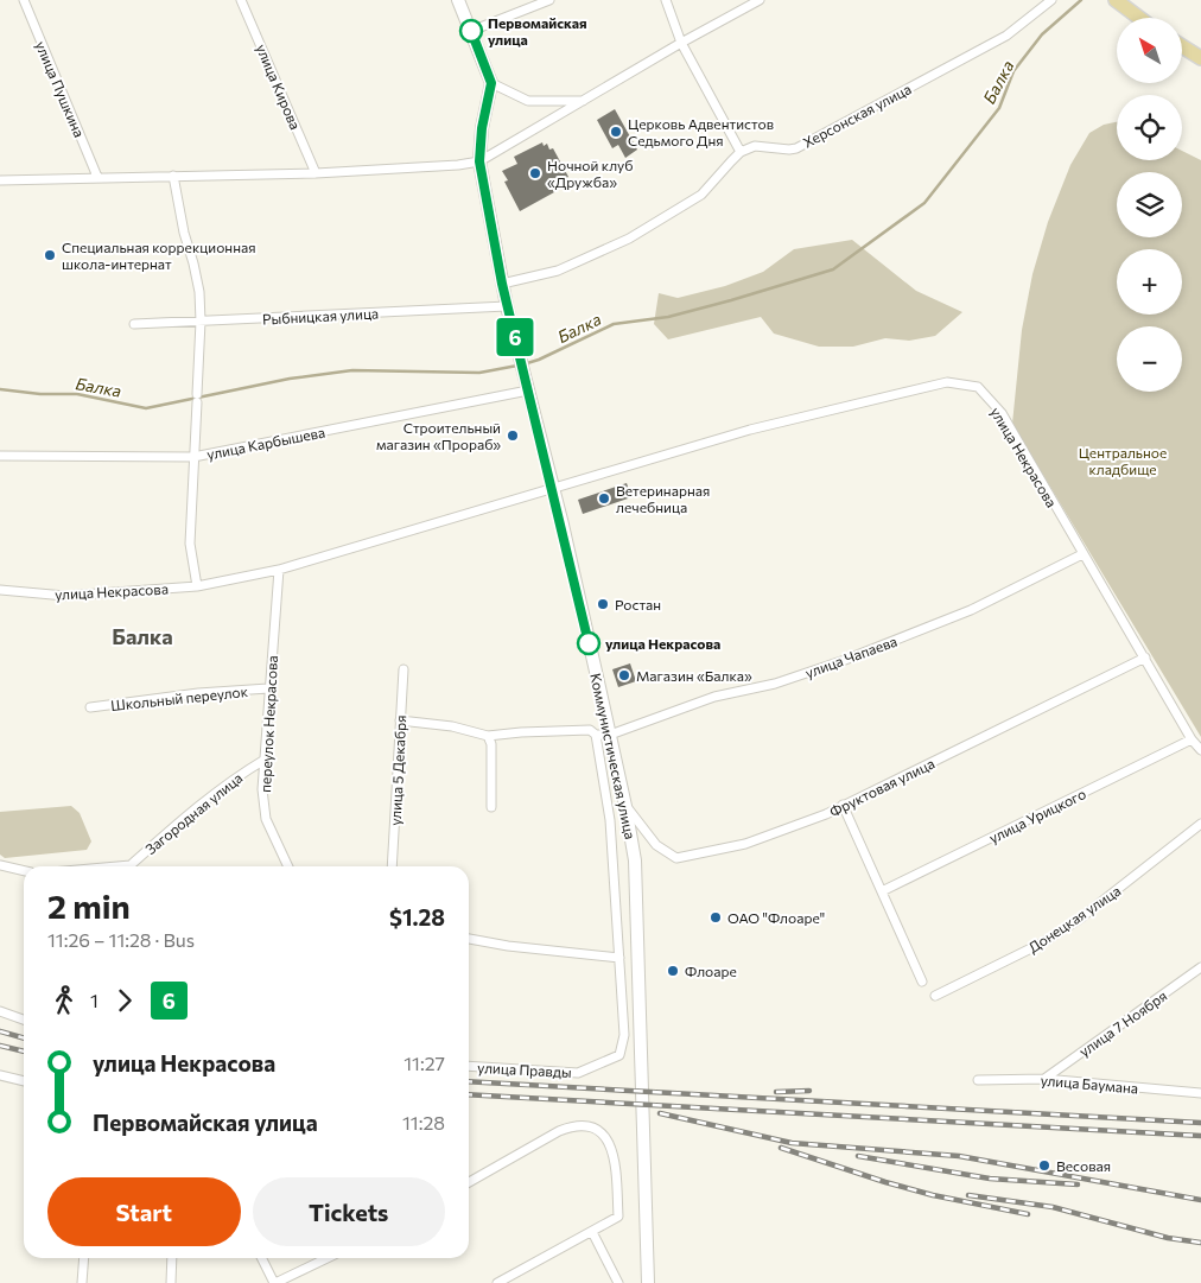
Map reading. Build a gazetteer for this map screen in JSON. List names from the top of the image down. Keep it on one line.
{"streets":{"main road":["Коммунистическая улица"],"street":["улица Кирова","улица Пушкина","Херсонская улица","Рыбницкая улица","улица Карбышева","улица Некрасова","улица Чапаева","Школьный переулок","переулок Некрасова","улица 5 Декабря","Фруктовая улица","Загородная улица","улица Урицкого","Донецкая улица","улица 7 Ноября","улица Правды","улица Баумана"]},"crossings":[["Рыбницкая улица","Коммунистическая улица"],["улица Карбышева","Коммунистическая улица"],["улица Некрасова","улица Чапаева"],["улица Некрасова","переулок Некрасова"],["улица Некрасова","Коммунистическая улица"],["улица Некрасова","Фруктовая улица"],["улица Некрасова","улица Урицкого"],["улица Чапаева","Коммунистическая улица"],["Школьный переулок","переулок Некрасова"],["переулок Некрасова","Загородная улица"],["Коммунистическая улица","Фруктовая улица"],["улица 7 Ноября","улица Баумана"]],"districts":["Балка"],"water":["Балка"],"parks":["Центральное кладбище"],"places":["Первомайская улица","Церковь Адвентистов Седьмого Дня","Ночной клуб «Дружба»","Специальная коррекционная школа-интернат","Строительный магазин «Прораб»","Ветеринарная лечебница","Ростан","улица Некрасова","Магазин «Балка»","ОАО \"Флоаре\"","Флоаре","Весовая"],"lines":["bus line 6"],"north":"top left","page":{"on_map":"6","map_buttons":["+","−"],"heading":["2 min","11:26 – 11:28 · Bus","$1.28"],"legs":["1","6"],"list":[{"name":"улица Некрасова","value":"11:27"},{"name":"Первомайская улица","value":"11:28"}],"buttons":["Start","Tickets"]}}
